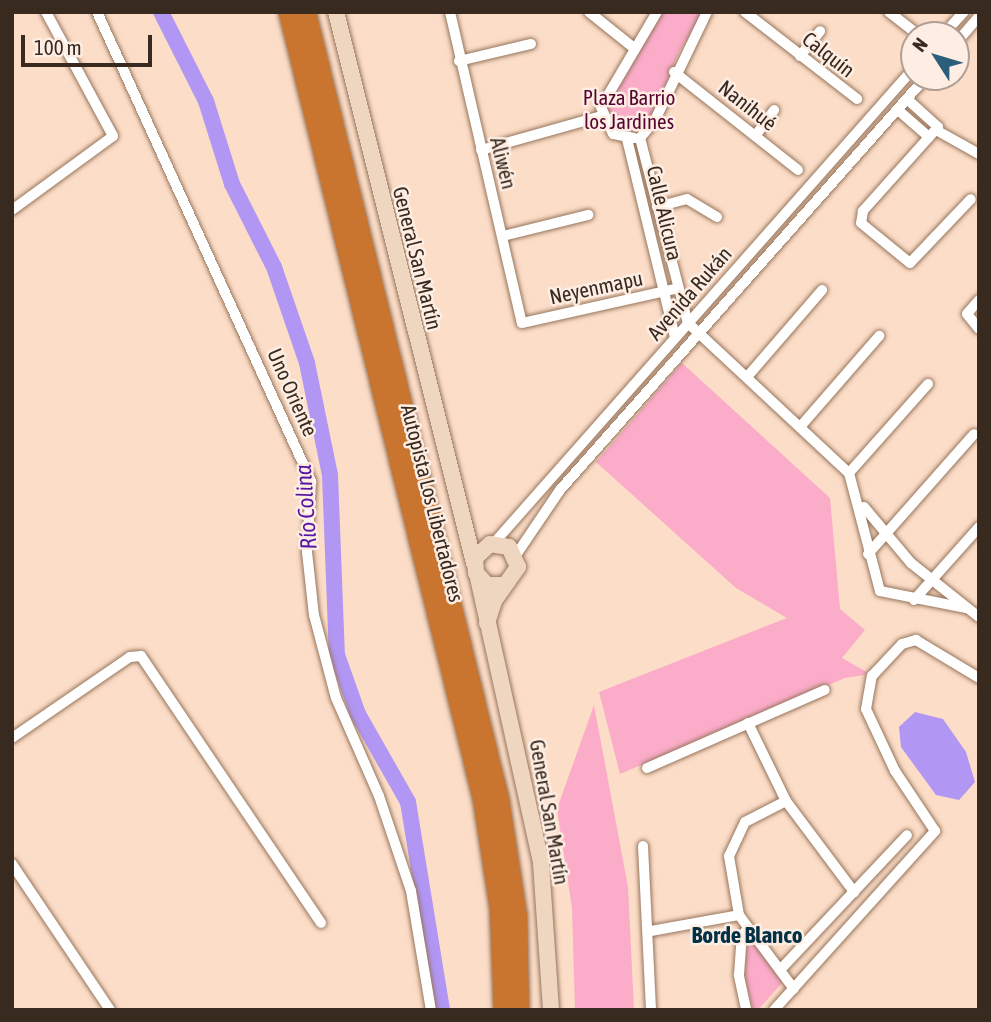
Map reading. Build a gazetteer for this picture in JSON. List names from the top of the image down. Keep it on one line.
{"streets":{"highway":["Autopista Los Libertadores"],"street":["Calquín","Nanihué","Aliwén","Calle Alicura","General San Martín","Neyenmapu","Avenida Rukán","Uno Oriente"]},"crossings":[["Aliwén","Neyenmapu"],["Calle Alicura","Neyenmapu"],["Calle Alicura","Avenida Rukán"],["General San Martín","Avenida Rukán"]],"districts":["Borde Blanco"],"water":["Río Colina"],"parks":["Plaza Barrio los Jardines"],"scale_bar":"100 m","north":"top left"}
